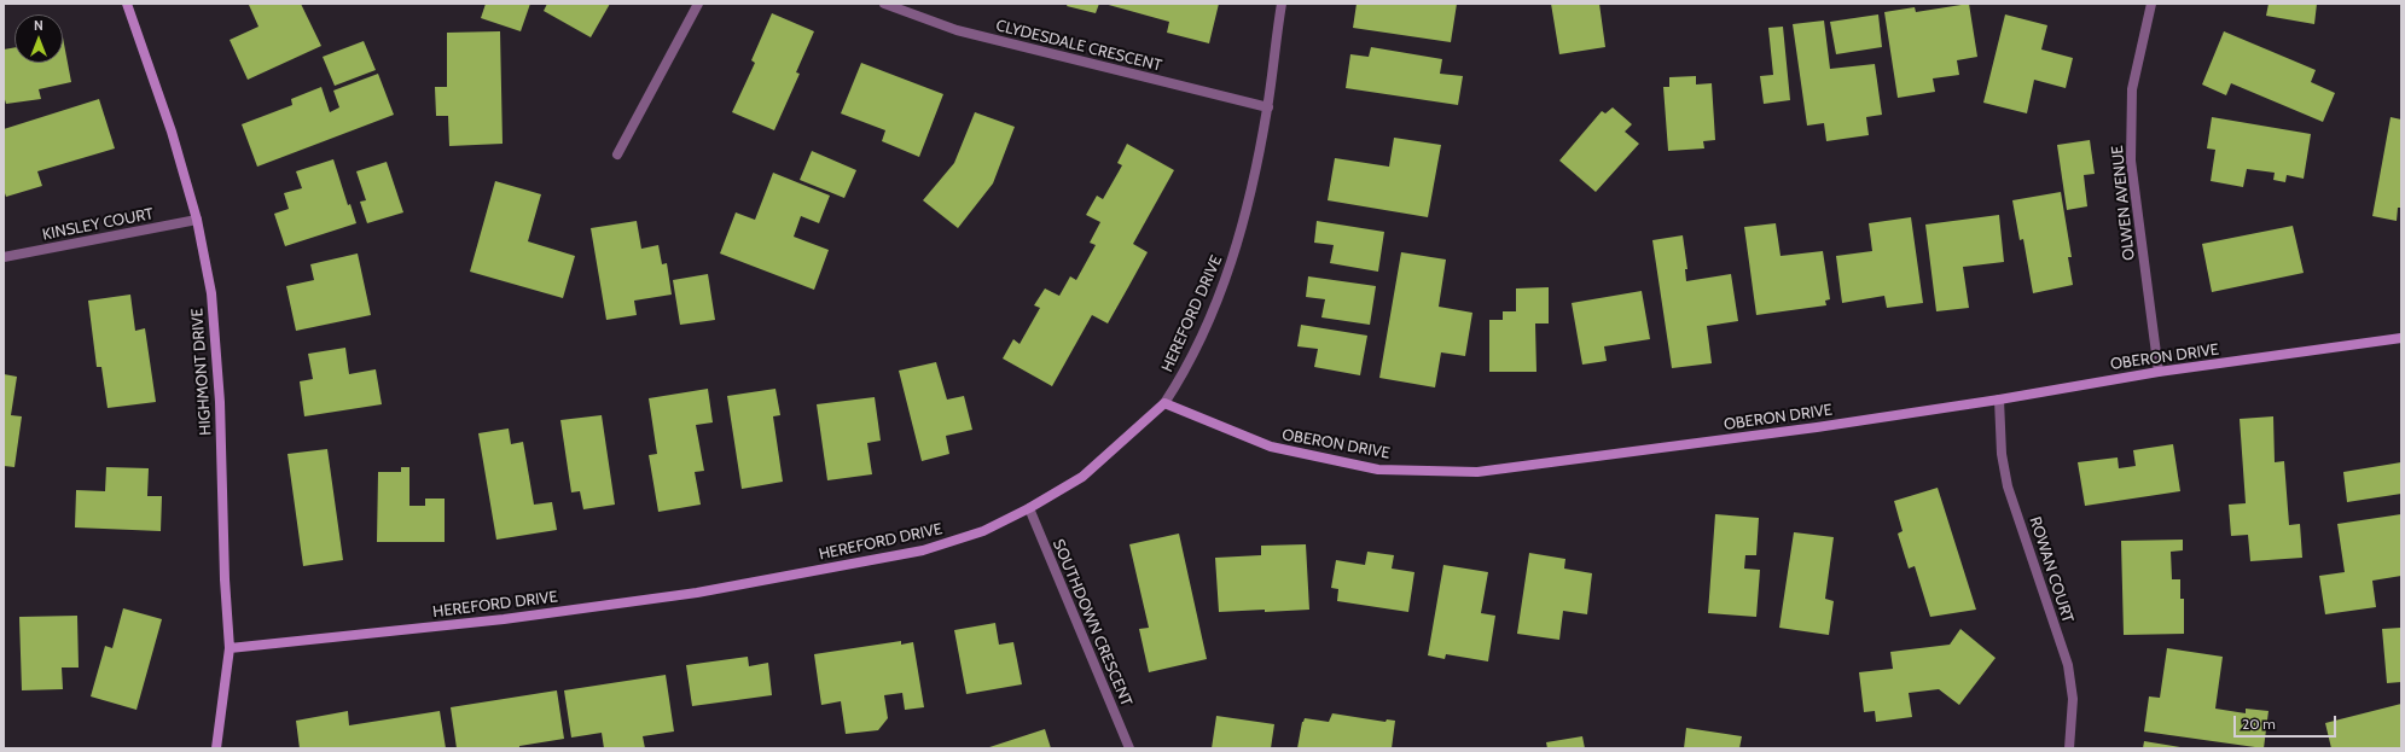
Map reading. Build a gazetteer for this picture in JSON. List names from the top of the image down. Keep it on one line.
{"streets":{"street":["CLYDESDALE CRESCENT","OLWEN AVENUE","KINSLEY COURT","HEREFORD DRIVE","OBERON DRIVE","HIGHMONT DRIVE","ROWAN COURT","SOUTHDOWN CRESCENT"]},"crossings":[["CLYDESDALE CRESCENT","HEREFORD DRIVE"],["OLWEN AVENUE","OBERON DRIVE"],["KINSLEY COURT","HIGHMONT DRIVE"],["HEREFORD DRIVE","OBERON DRIVE"],["HEREFORD DRIVE","HIGHMONT DRIVE"],["HEREFORD DRIVE","SOUTHDOWN CRESCENT"],["OBERON DRIVE","ROWAN COURT"]],"scale_bar":"20 m","north":"top"}
